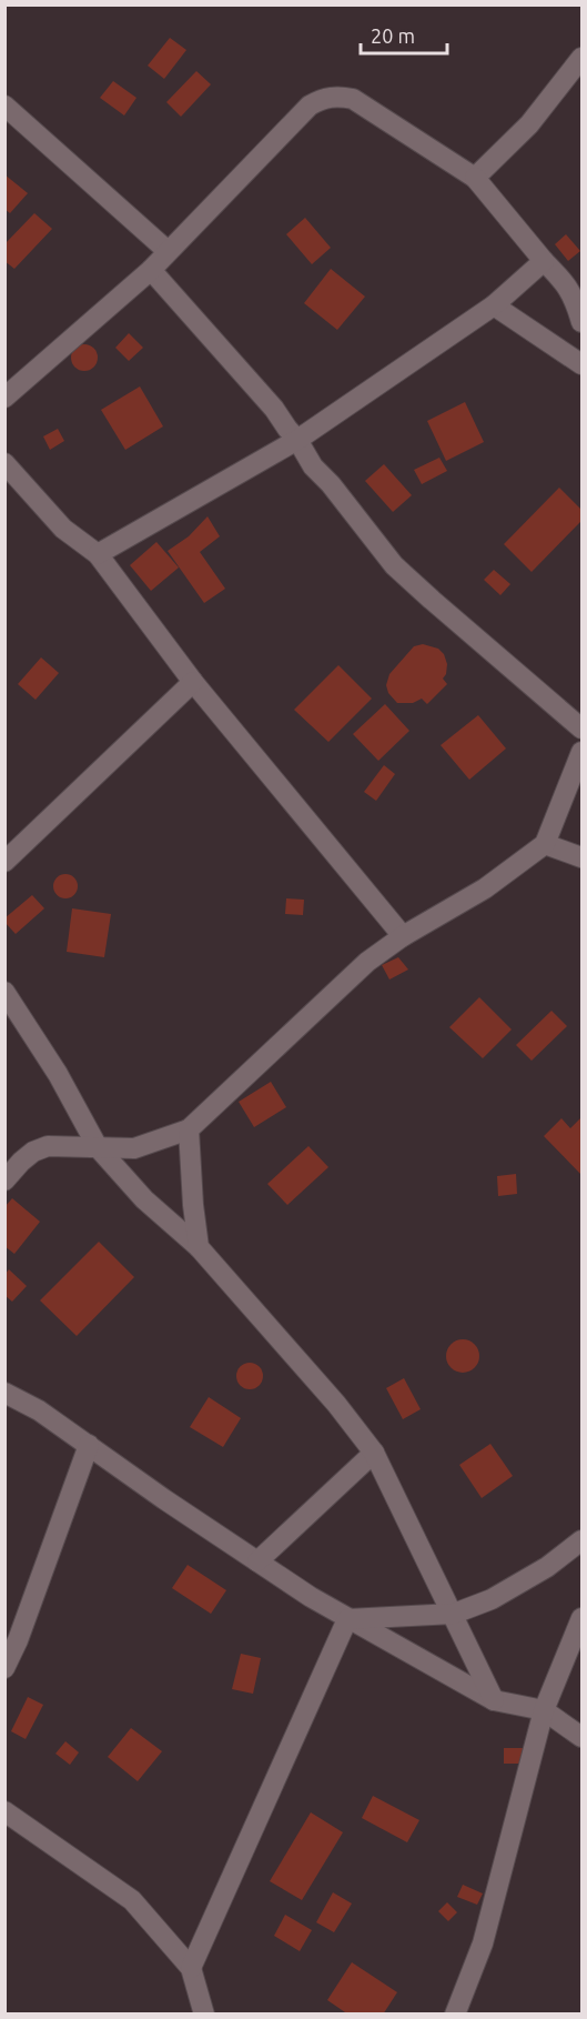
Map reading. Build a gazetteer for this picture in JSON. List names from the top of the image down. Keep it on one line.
{"scale_bar":"20 m"}
